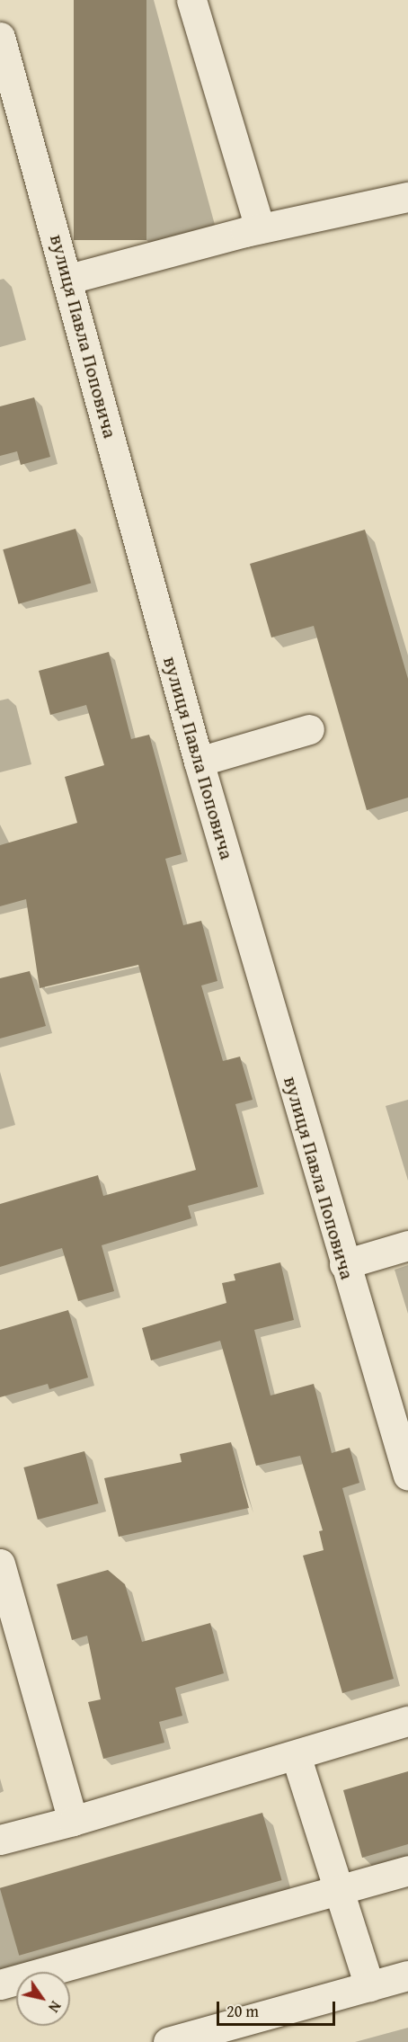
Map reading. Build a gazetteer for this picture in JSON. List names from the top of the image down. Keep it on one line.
{"streets":{"street":["вулиця Павла Поповича"]},"scale_bar":"20 m","north":"bottom right"}
